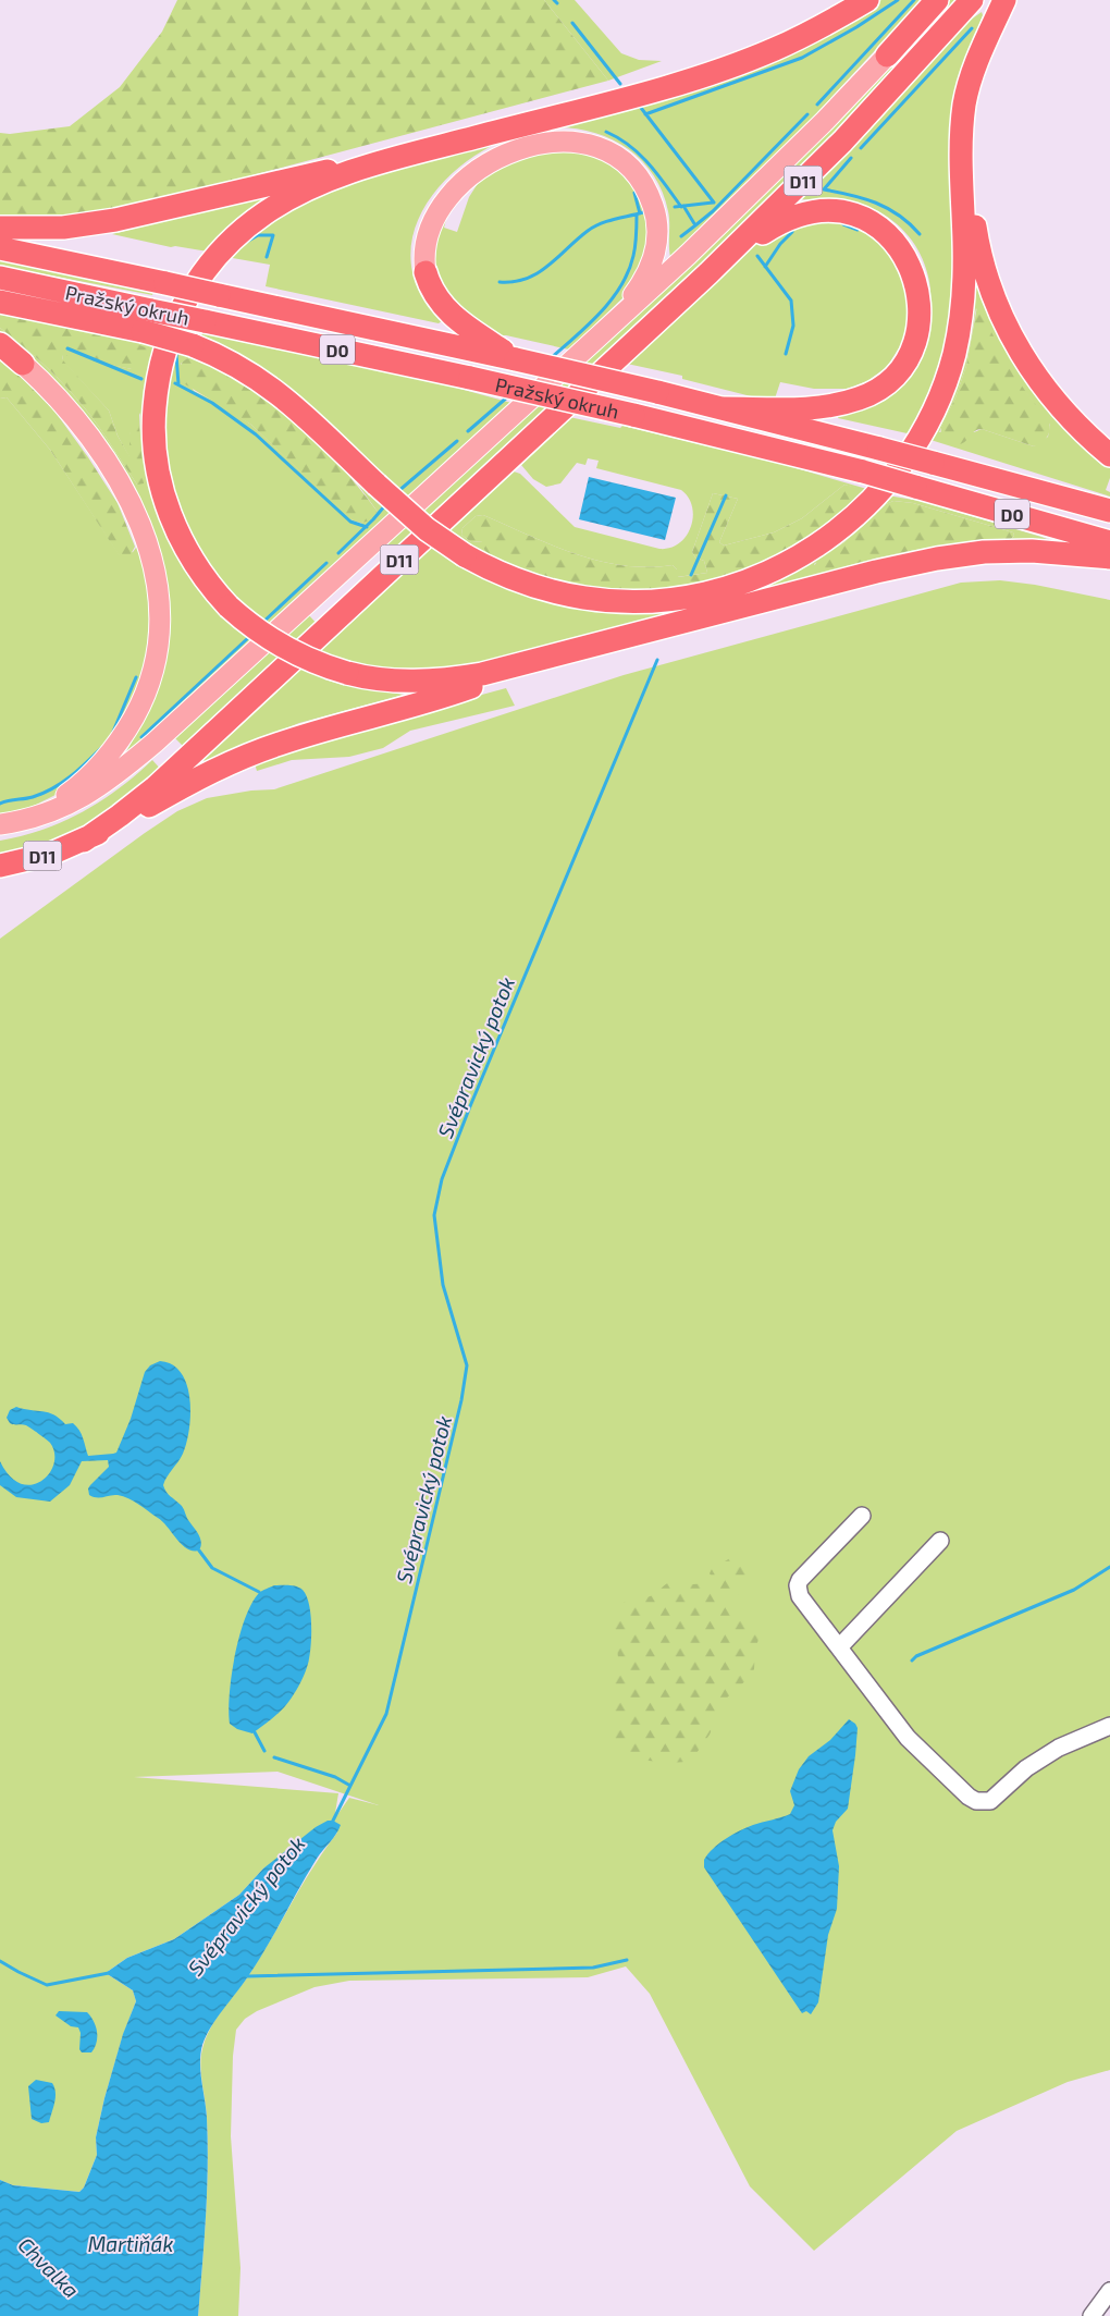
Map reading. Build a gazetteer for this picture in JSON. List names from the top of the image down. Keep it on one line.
{"streets":{"highway":["D11","Pražský okruh","D0"]},"water":["Svépravický potok","Martiňák","Chvalka"]}
